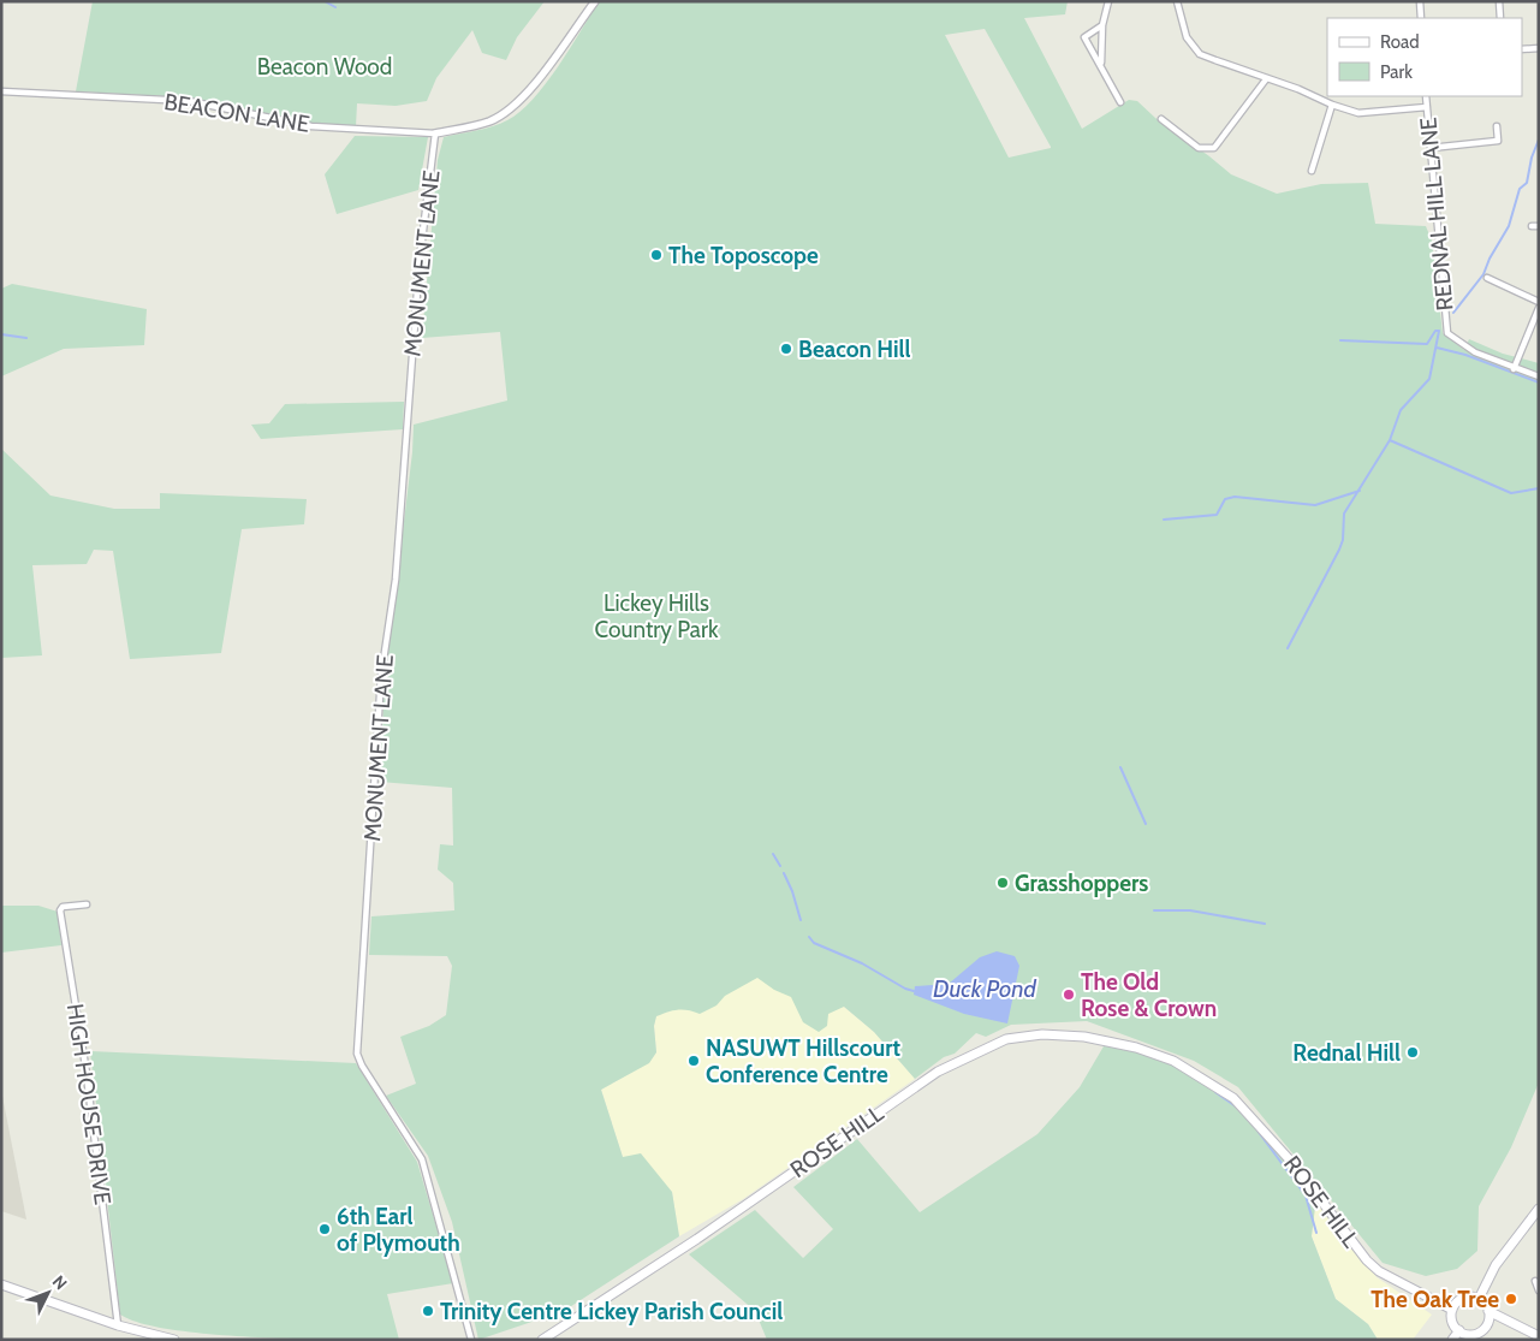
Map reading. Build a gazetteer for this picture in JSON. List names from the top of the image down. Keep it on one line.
{"streets":{"main road":["ROSE HILL"],"street":["BEACON LANE","REDNAL HILL LANE","MONUMENT LANE","HIGH HOUSE DRIVE"]},"crossings":[["BEACON LANE","MONUMENT LANE"]],"water":["Duck Pond"],"parks":["Beacon Wood","Lickey Hills Country Park"],"places":["The Toposcope","Beacon Hill","Grasshoppers","The Old Rose & Crown","Rednal Hill","NASUWT Hillscourt Conference Centre","6th Earl of Plymouth","The Oak Tree","Trinity Centre Lickey Parish Council"],"legend":["Road","Park"],"north":"top right"}
